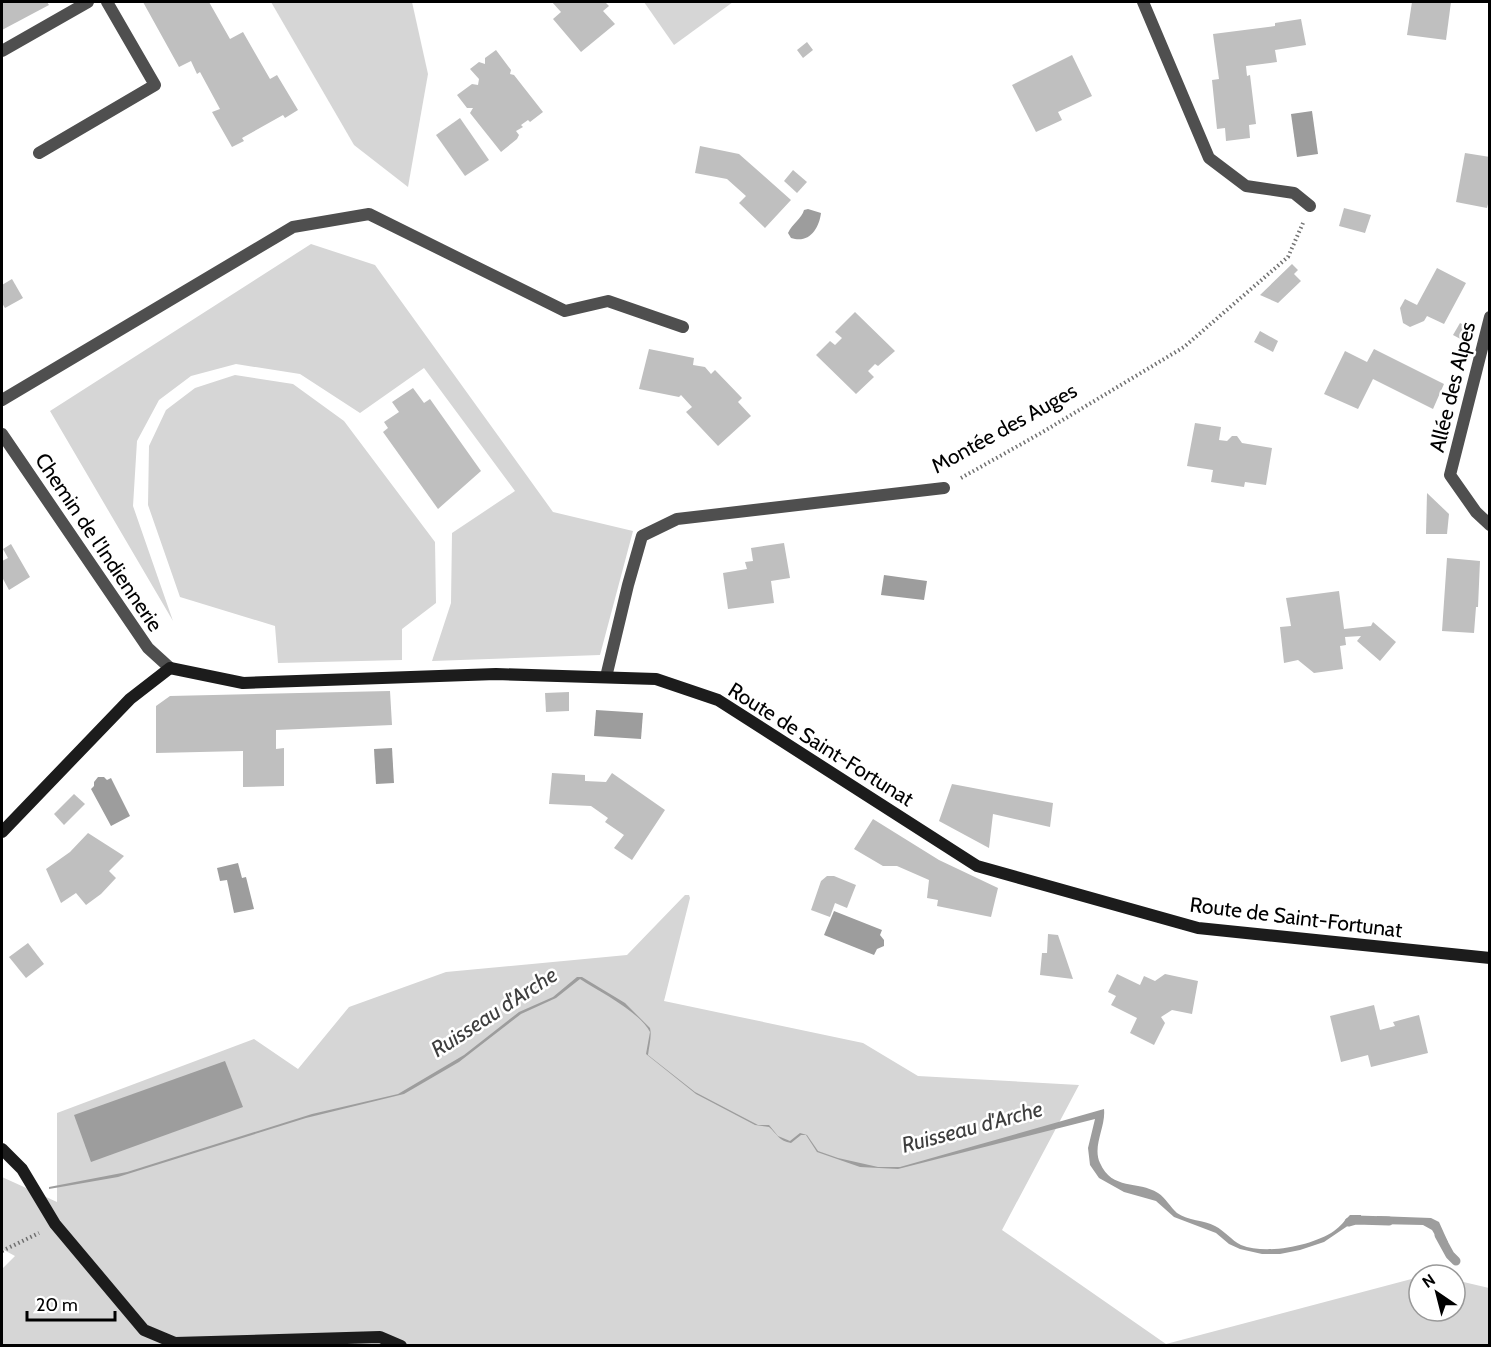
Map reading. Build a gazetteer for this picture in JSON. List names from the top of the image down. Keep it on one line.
{"streets":{"street":["Allée des Alpes","Montée des Auges","Chemin de l'Indiennerie","Route de Saint-Fortunat"]},"crossings":[["Montée des Auges","Route de Saint-Fortunat"],["Chemin de l'Indiennerie","Route de Saint-Fortunat"]],"water":["Ruisseau d'Arche"],"scale_bar":"20 m","north":"top left"}
